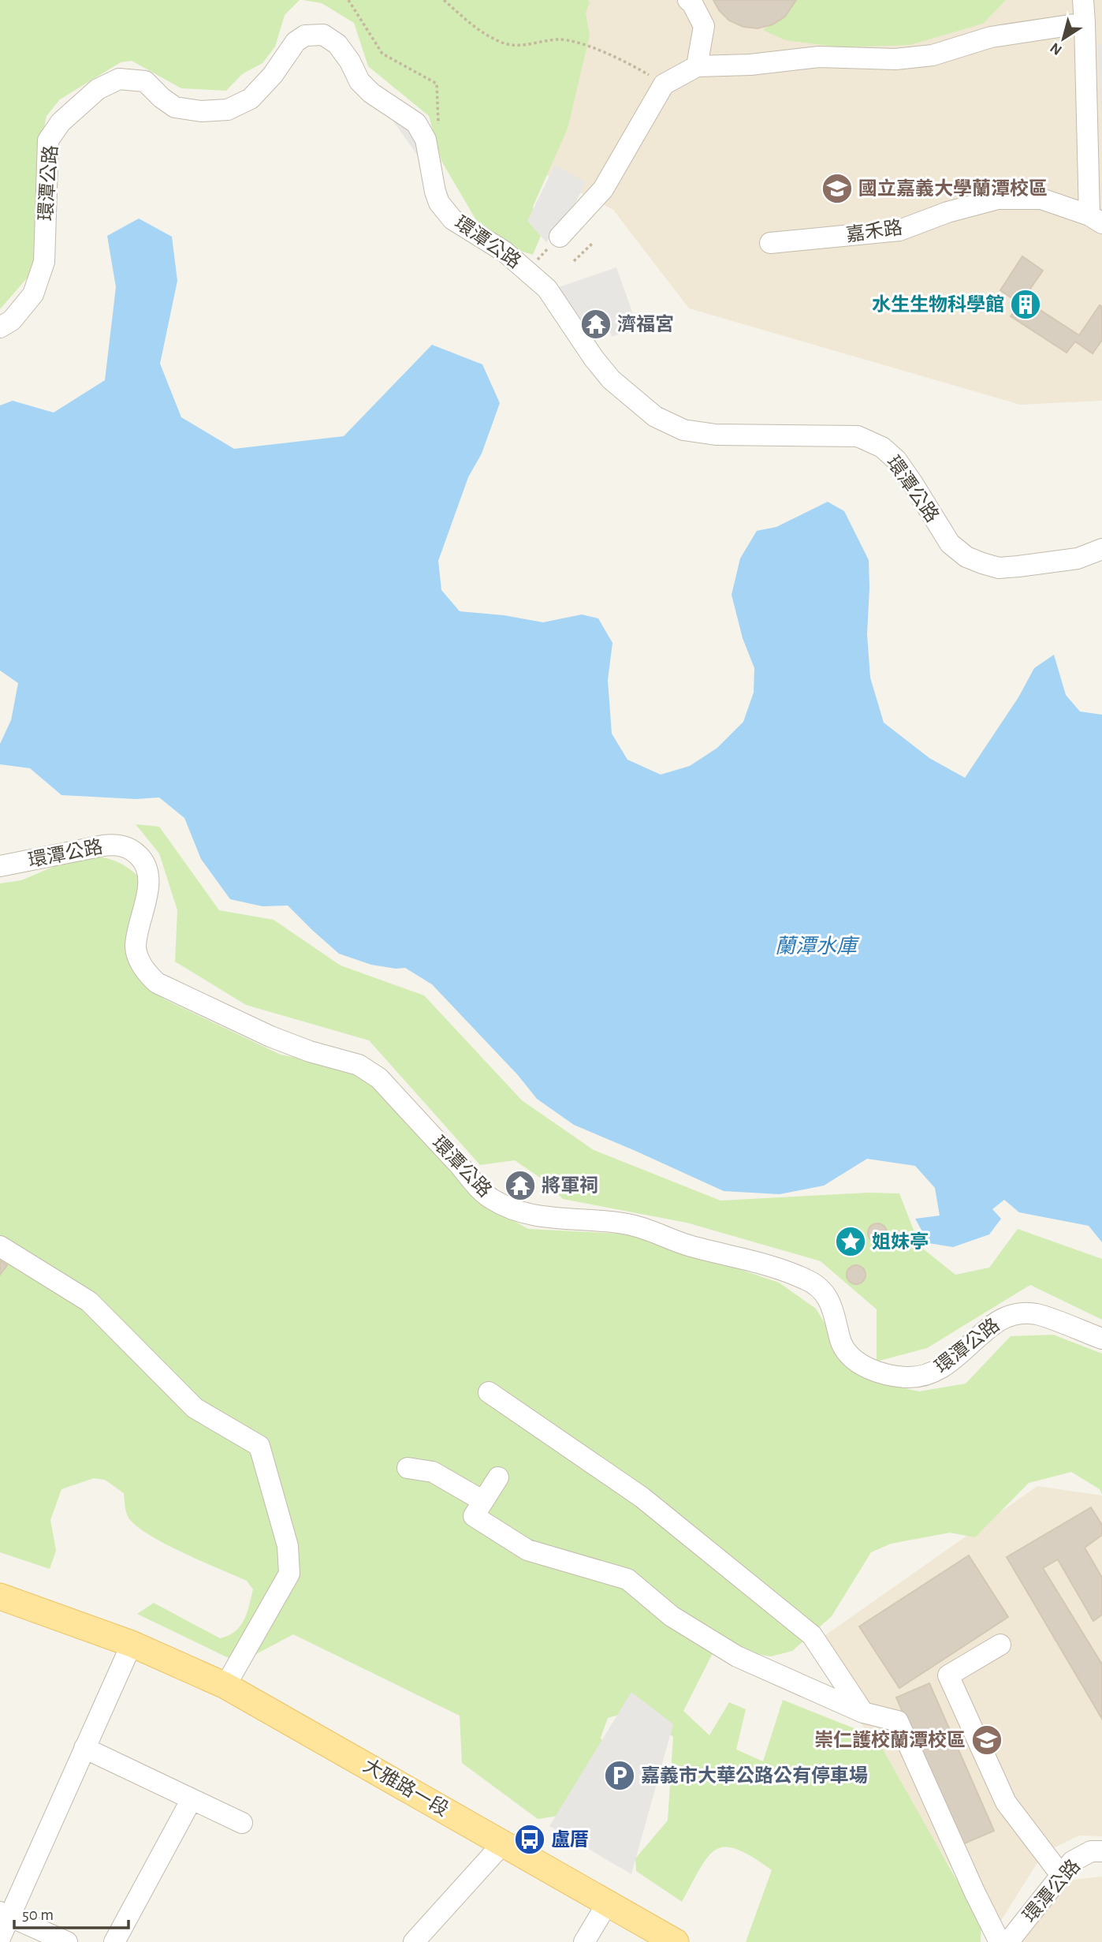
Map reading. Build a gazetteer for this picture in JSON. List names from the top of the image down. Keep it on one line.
{"streets":{"main road":["大雅路一段"],"street":["環潭公路","嘉禾路"]},"water":["蘭潭水庫"],"places":{"school or university":["國立嘉義大學蘭潭校區","崇仁護校蘭潭校區"],"building":["水生生物科學館"],"temple":["濟福宮","將軍祠"],"place":["姐妹亭"],"parking":["嘉義市大華公路公有停車場"],"bus stop":["盧厝"]},"scale_bar":"50 m","north":"bottom left"}
